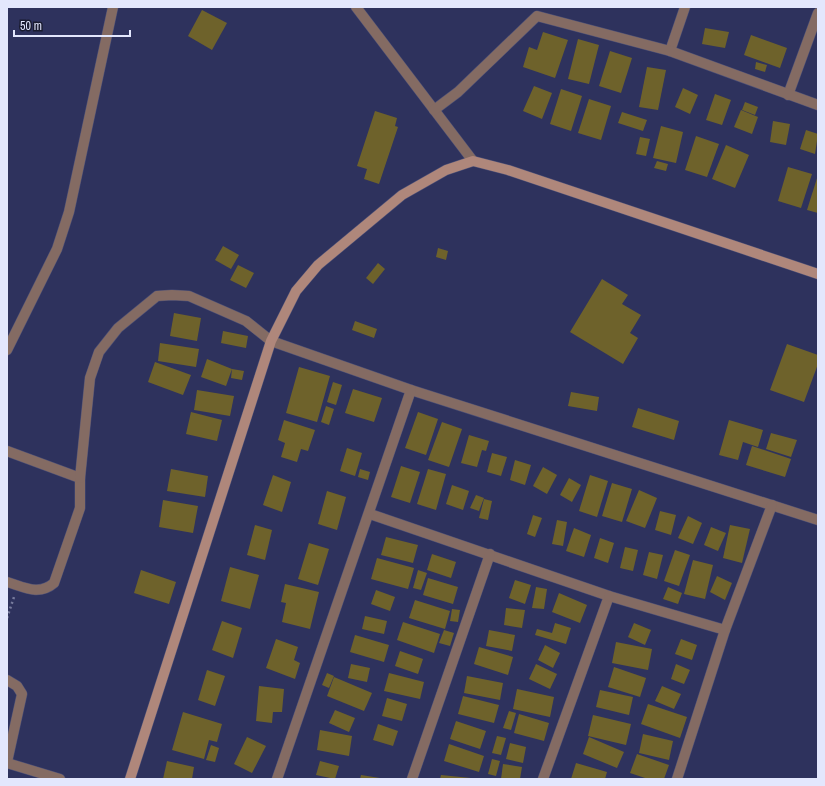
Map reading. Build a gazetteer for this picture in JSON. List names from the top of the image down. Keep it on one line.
{"scale_bar":"50 m"}
